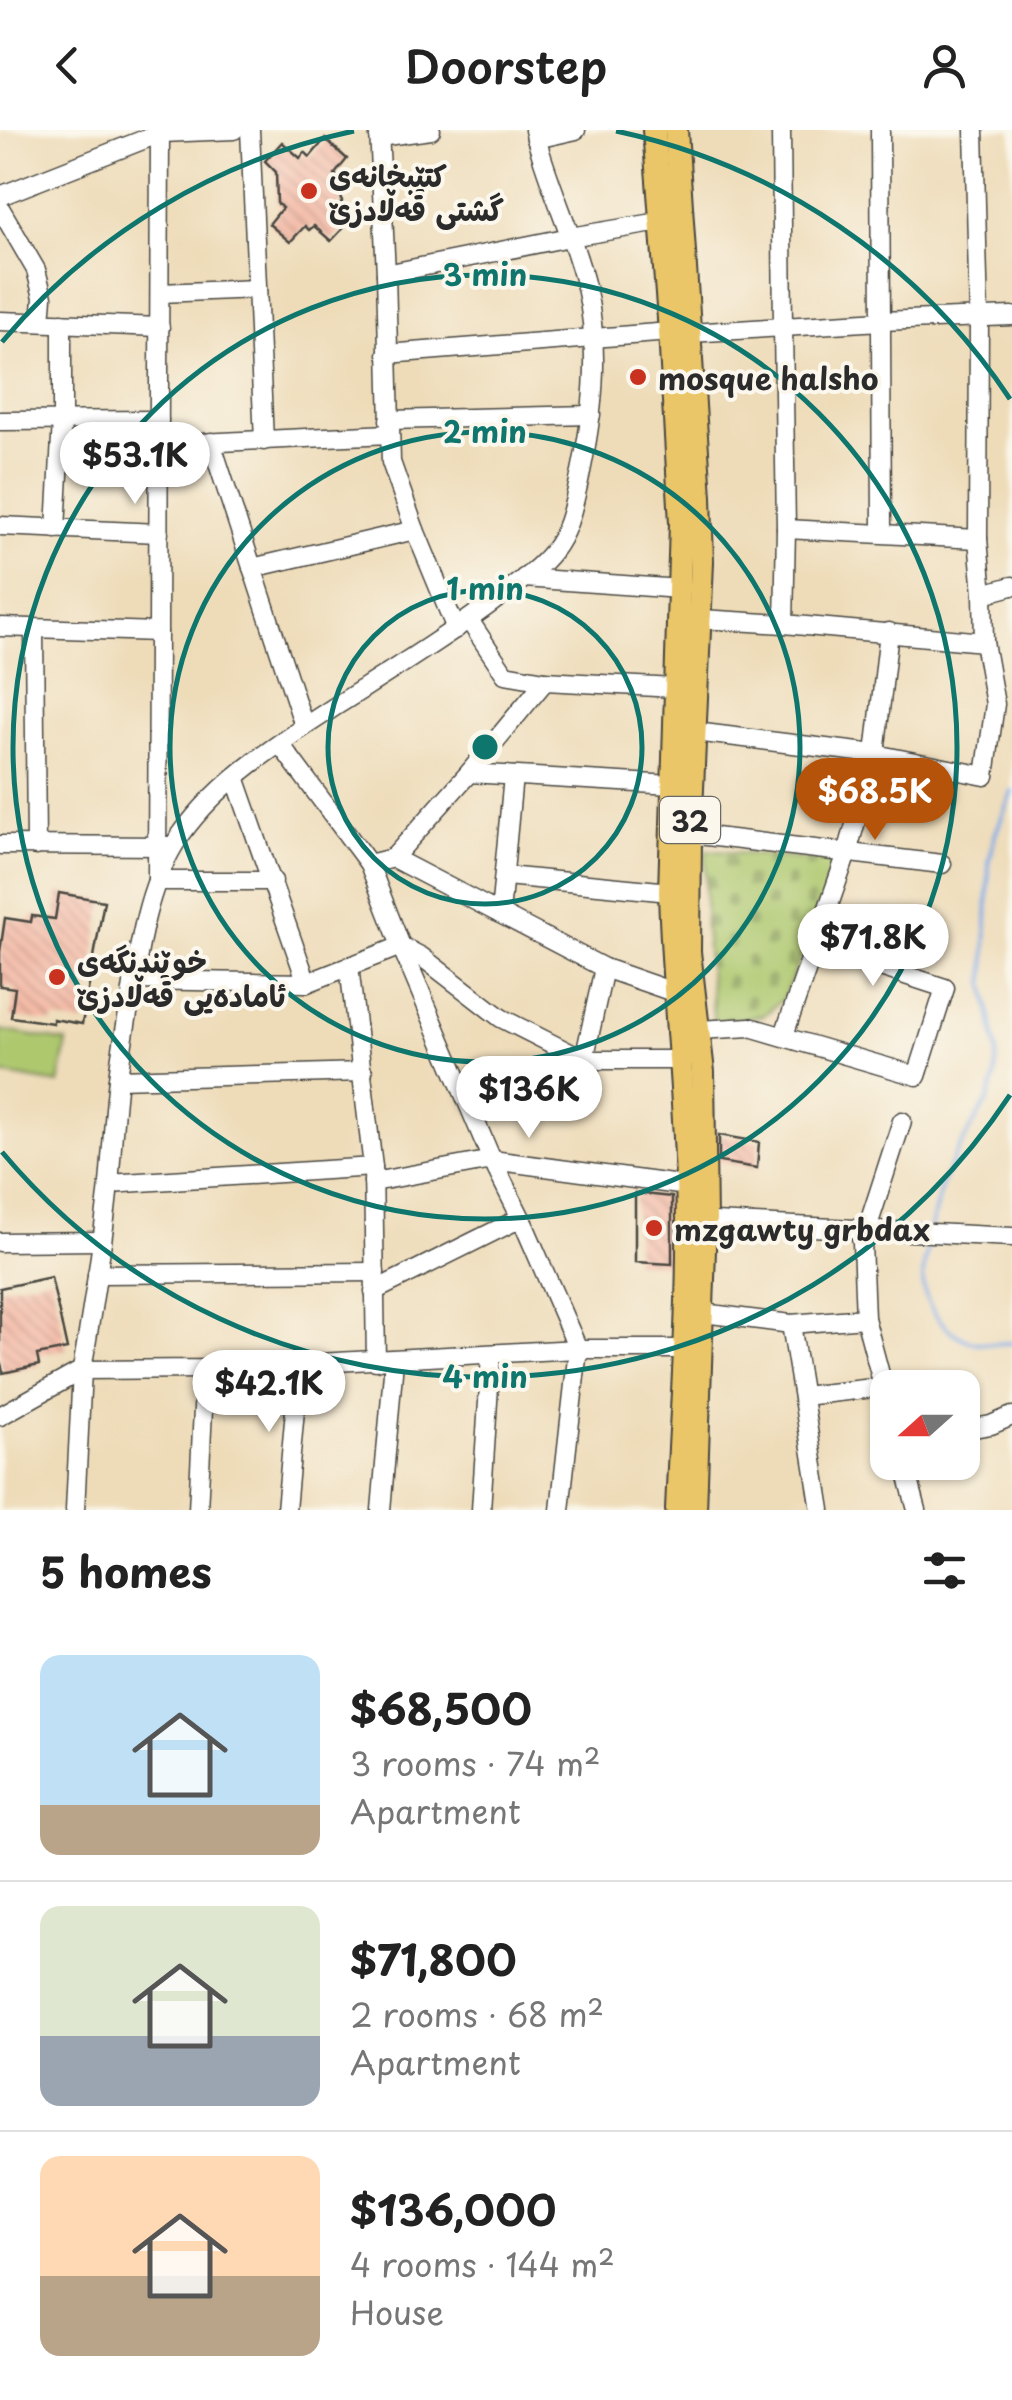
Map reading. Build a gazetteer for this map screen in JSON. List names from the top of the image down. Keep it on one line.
{"streets":{"main road":["32"]},"places":["کتێبخانەی گشتی قەڵادزێ","mosque halsho","خوێندنگەی ئامادەیی قەڵادزێ","mzgawty grbdax"],"north":"left","page":{"header":"Doorstep","price":["$53.1K","$68.5K","$71.8K","$136K","$42.1K"],"heading":"5 homes","list":[{"name":"$68,500","note":"3 rooms · 74 m² · Apartment"},{"name":"$71,800","note":"2 rooms · 68 m² · Apartment"},{"name":"$136,000","note":"4 rooms · 144 m² · House"}]},"rings":["3 min","2 min","1 min","4 min"]}
